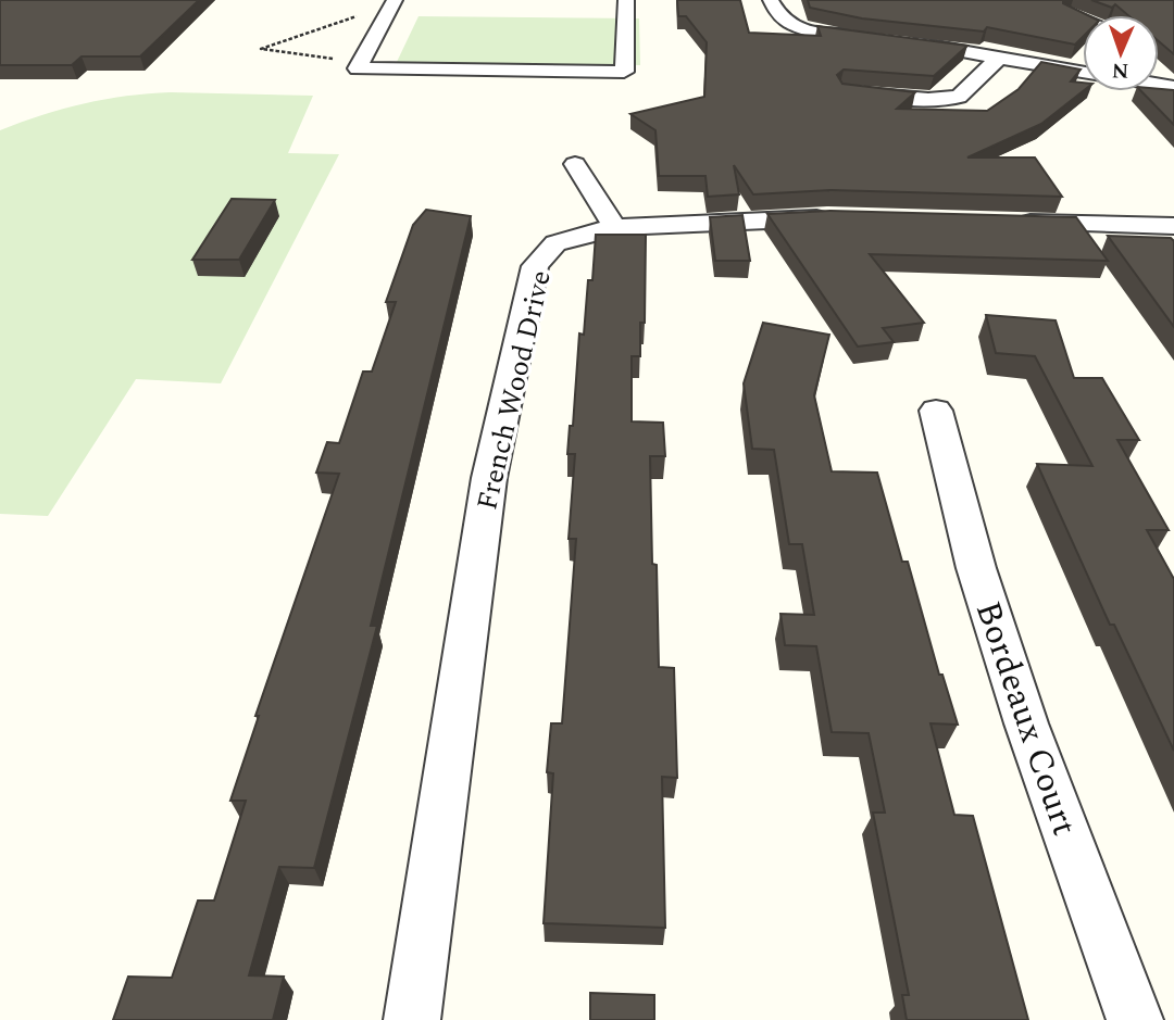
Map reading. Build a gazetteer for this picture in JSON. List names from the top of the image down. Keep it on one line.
{"streets":{"street":["French Wood Drive","Bordeaux Court"]},"north":"bottom"}
